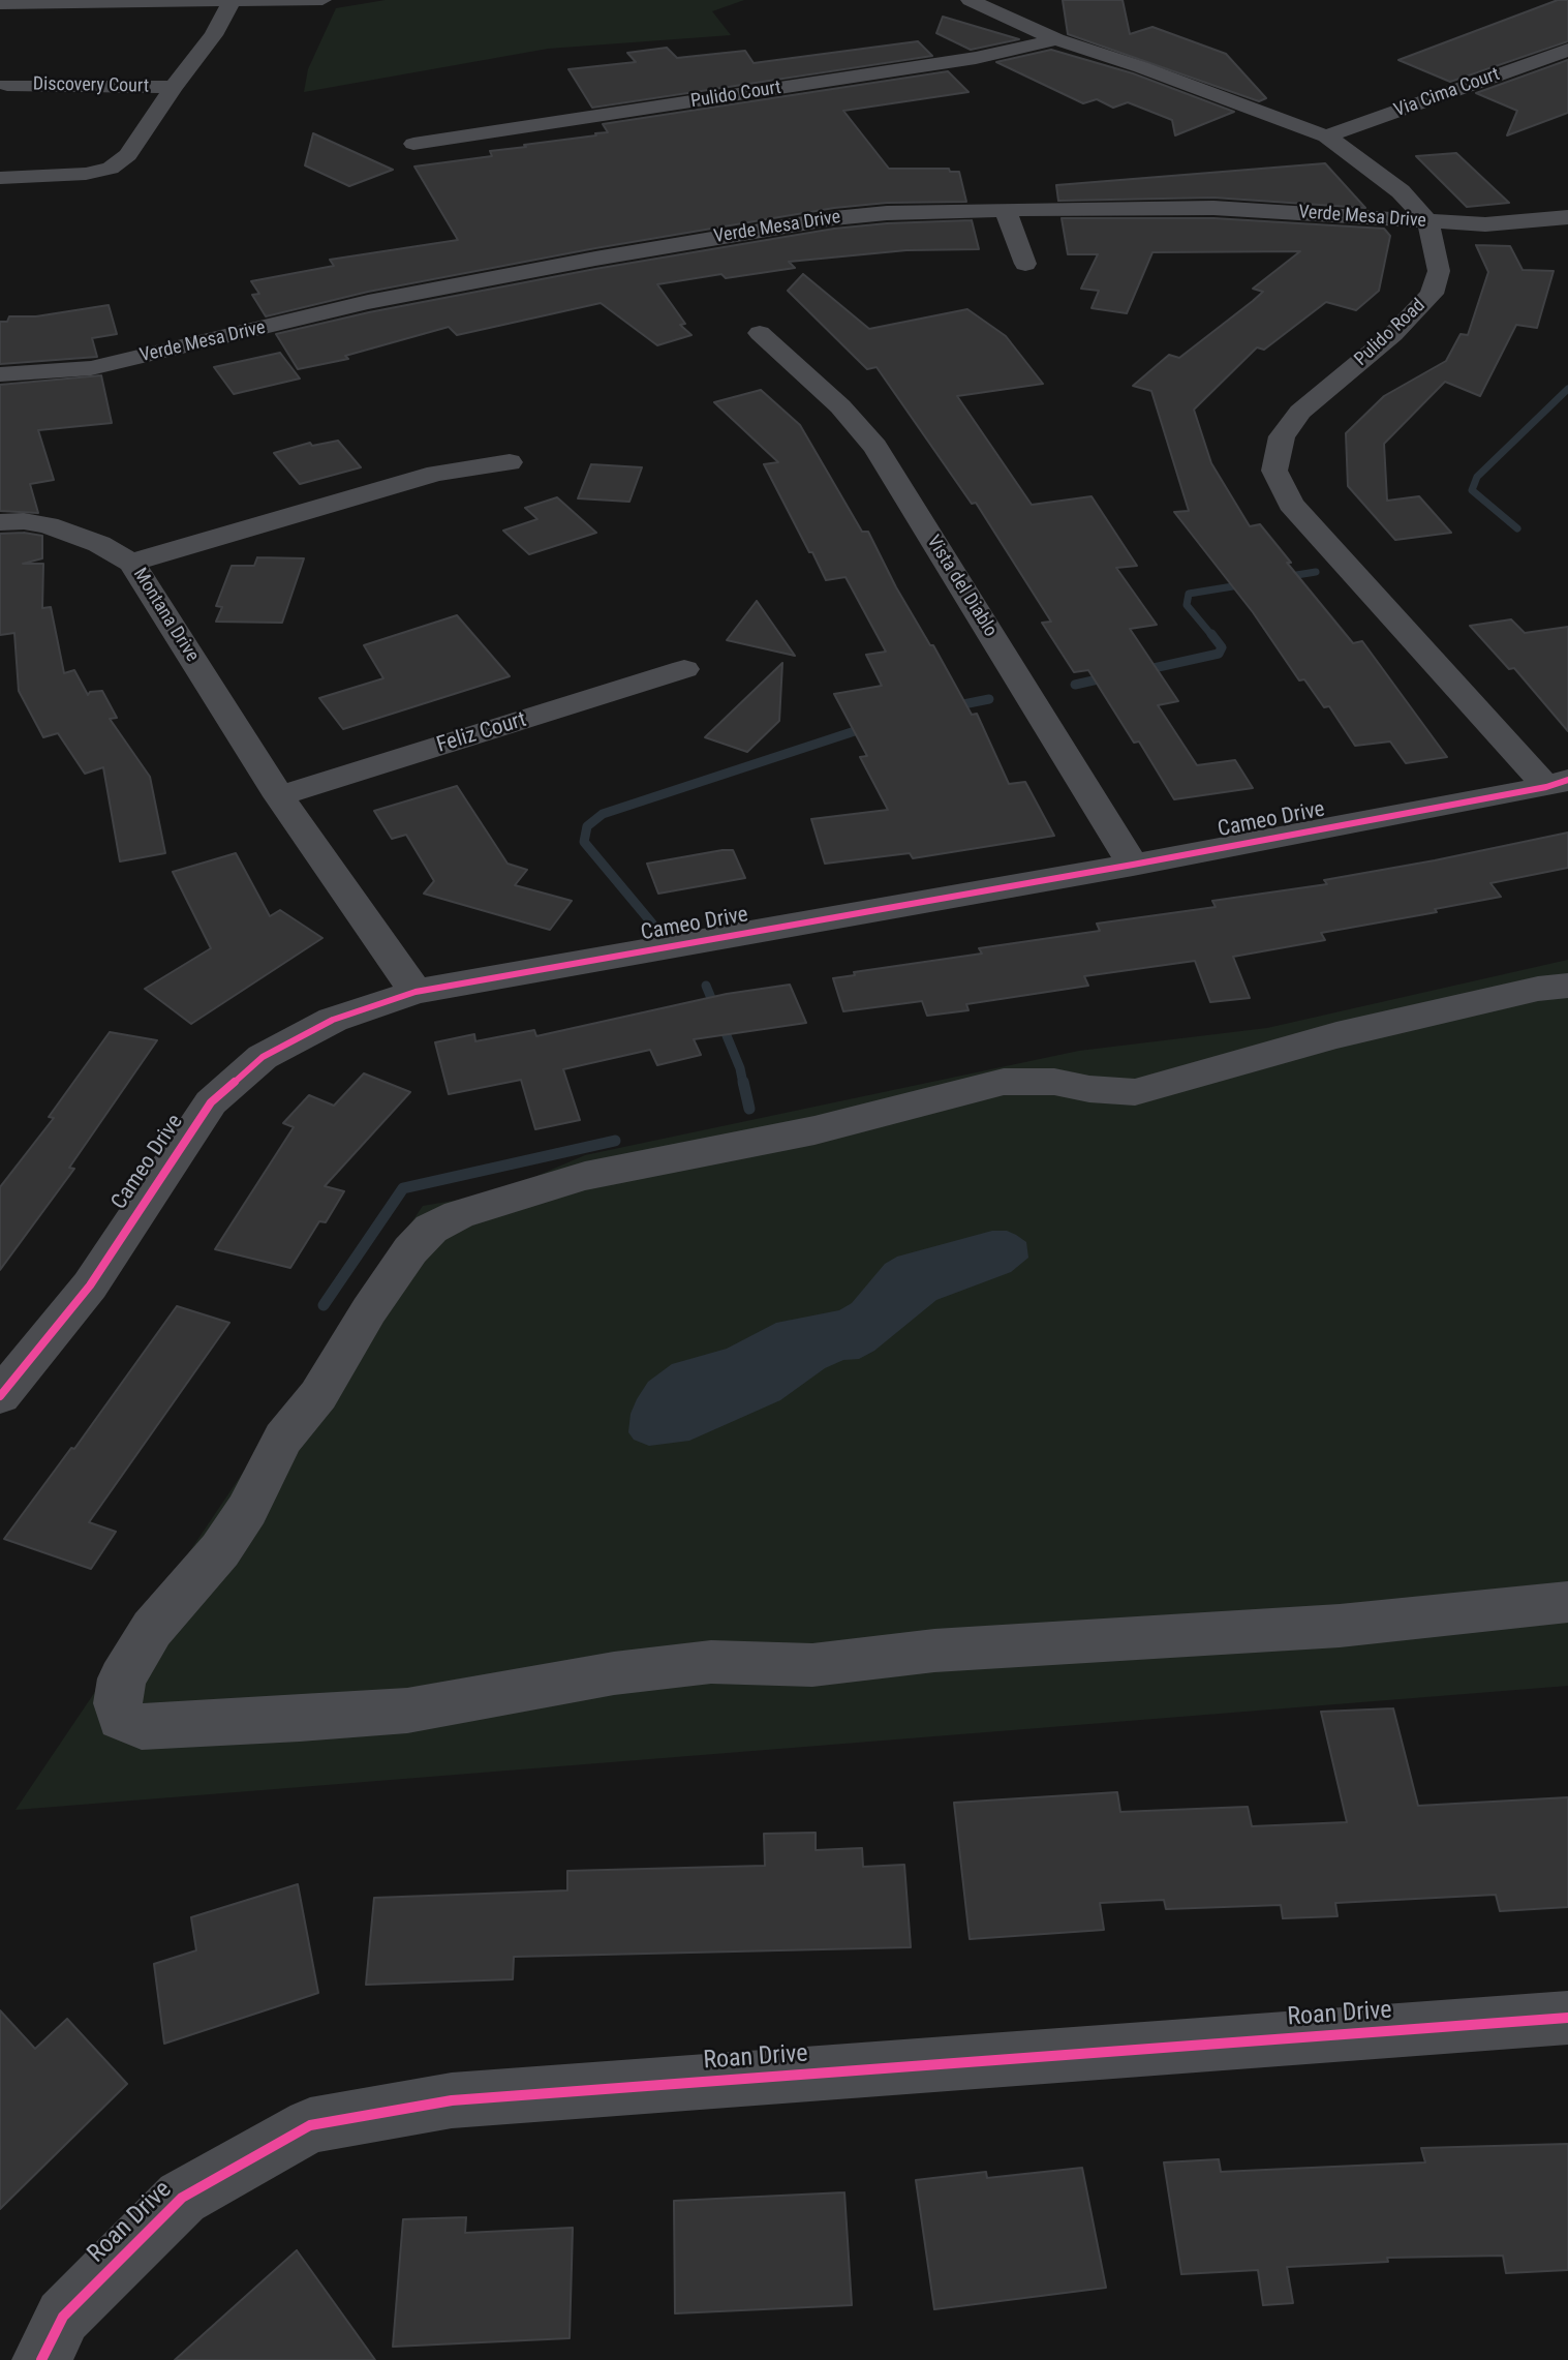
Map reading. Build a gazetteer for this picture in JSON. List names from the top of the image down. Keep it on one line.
{"streets":{"street":["Discovery Court","Via Cima Court","Pulido Court","Verde Mesa Drive","Pulido Road","Vista del Diablo","Montana Drive","Feliz Court","Cameo Drive","Roan Drive"]},"crossings":[["Verde Mesa Drive","Pulido Road"],["Pulido Road","Cameo Drive"],["Vista del Diablo","Cameo Drive"],["Montana Drive","Feliz Court"],["Montana Drive","Cameo Drive"]]}
